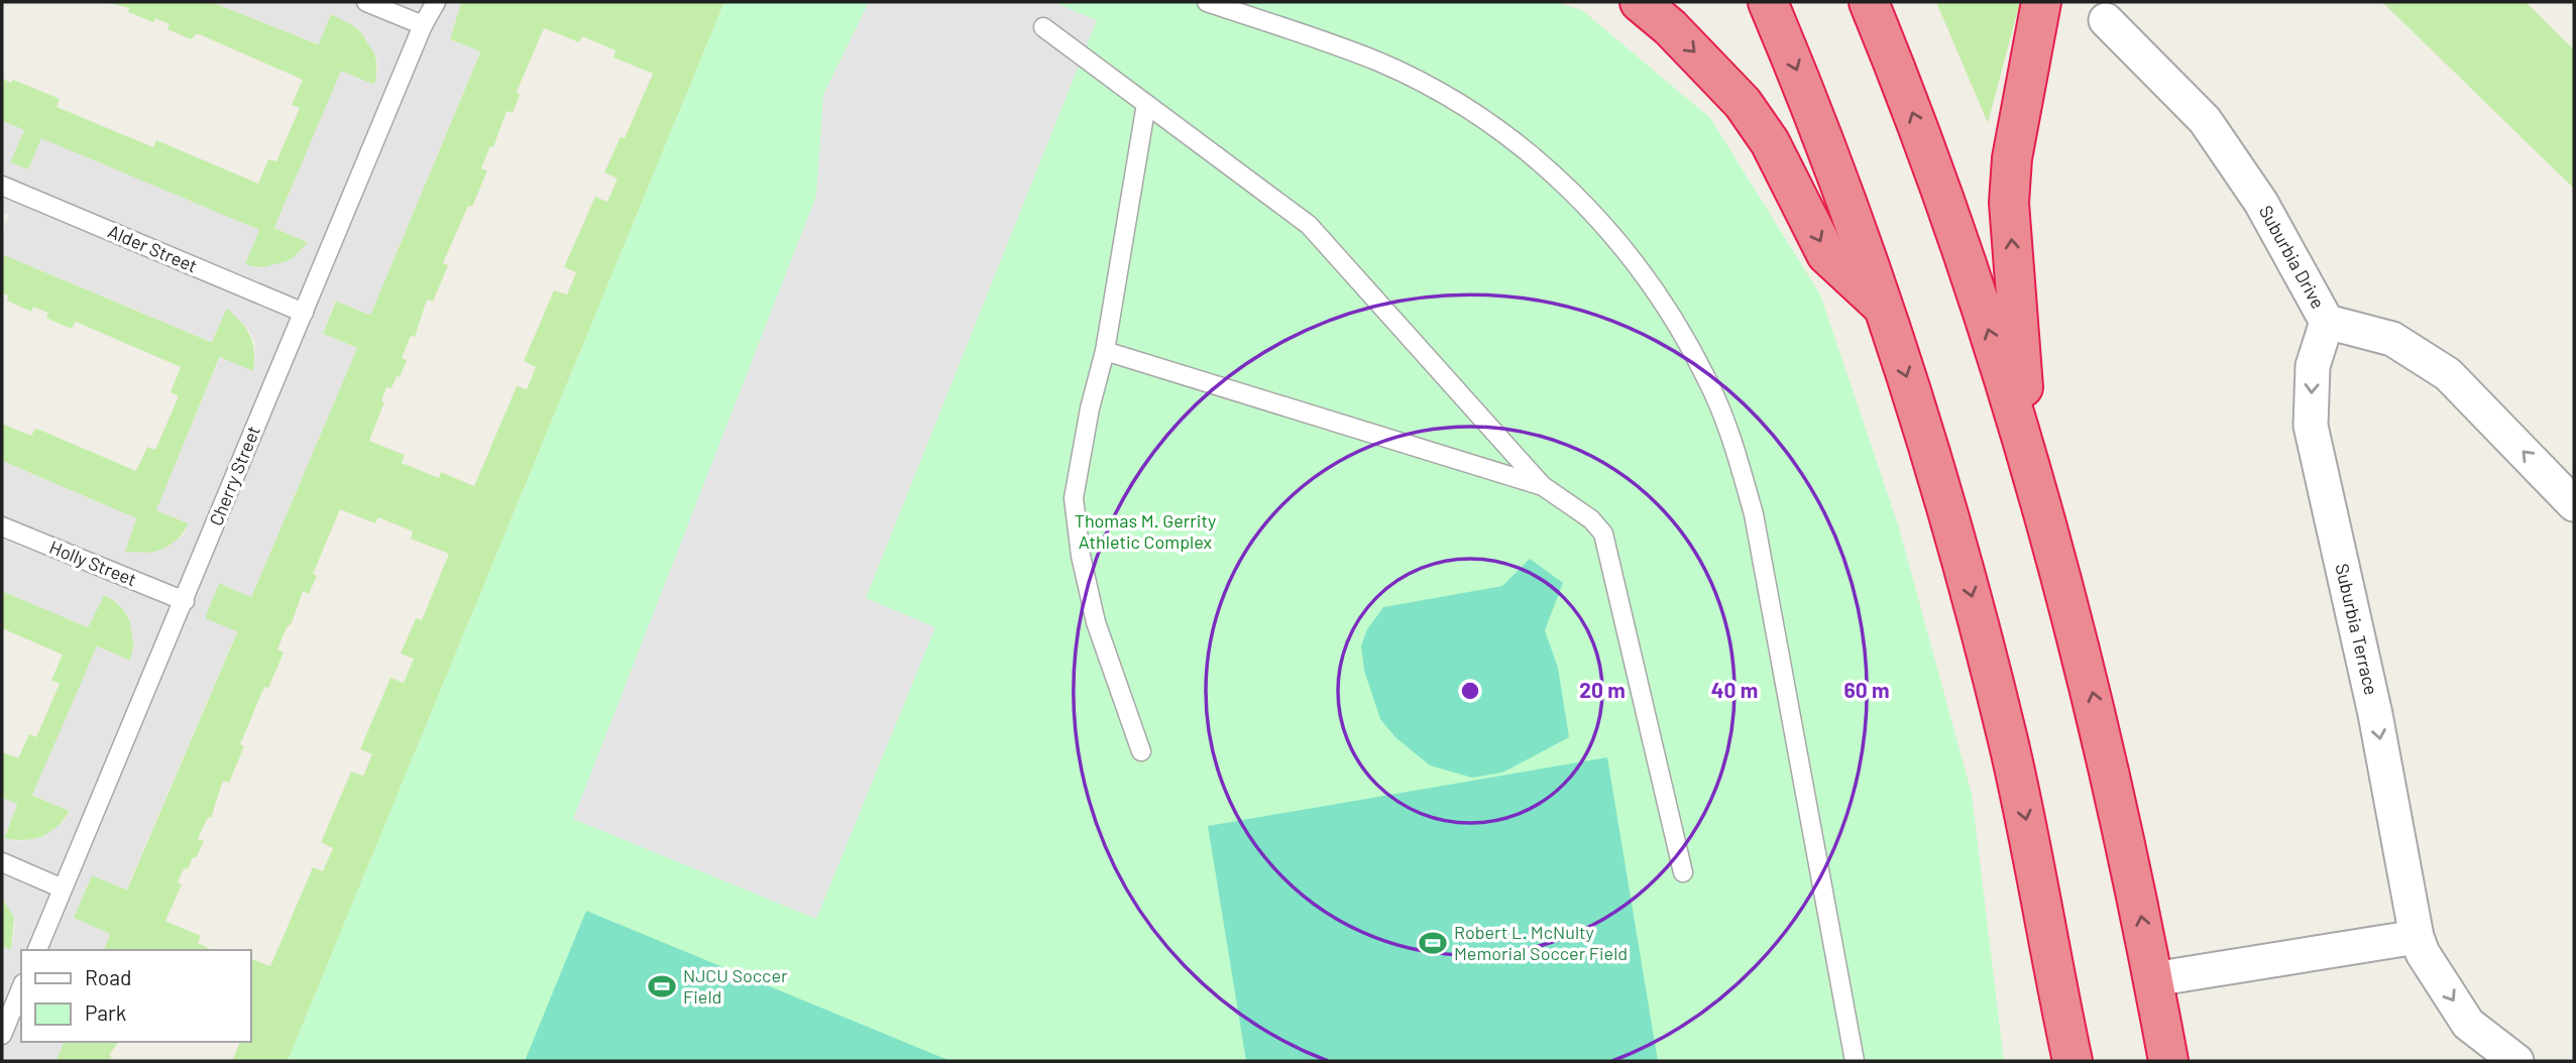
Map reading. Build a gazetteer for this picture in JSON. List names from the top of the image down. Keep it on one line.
{"streets":{"street":["Suburbia Drive","Suburbia Terrace"],"lane":["Alder Street","Cherry Street","Holly Street"]},"crossings":[["Alder Street","Cherry Street"],["Suburbia Drive","Suburbia Terrace"],["Cherry Street","Holly Street"]],"one_way":["Suburbia Drive","Suburbia Terrace"],"parks":["Thomas M. Gerrity Athletic Complex"],"places":{"sports":["Robert L. McNulty Memorial Soccer Field","NJCU Soccer Field"]},"legend":["Road","Park"],"rings":["20 m","40 m","60 m"]}
